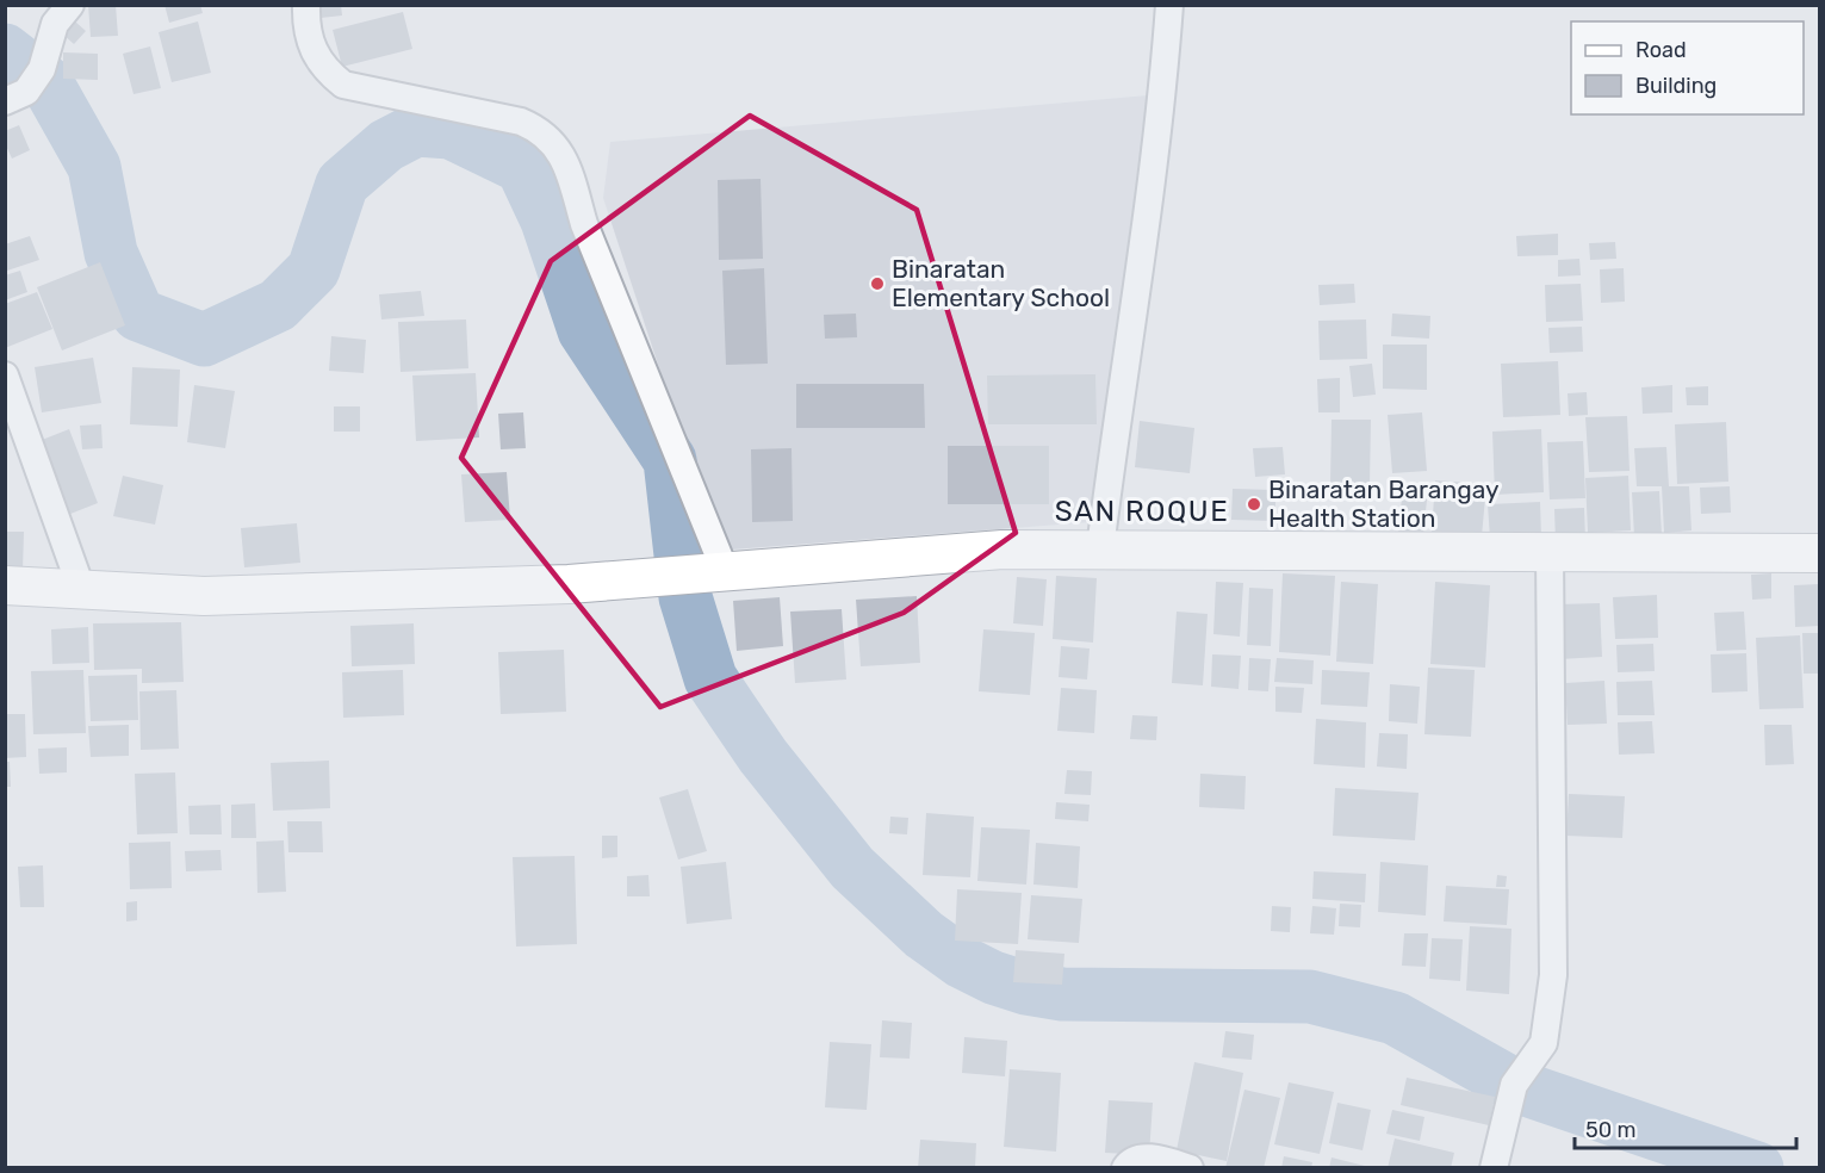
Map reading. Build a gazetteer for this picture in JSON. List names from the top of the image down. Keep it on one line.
{"districts":["SAN ROQUE"],"places":["Binaratan Elementary School","Binaratan Barangay Health Station"],"legend":["Road","Building"],"scale_bar":"50 m"}
